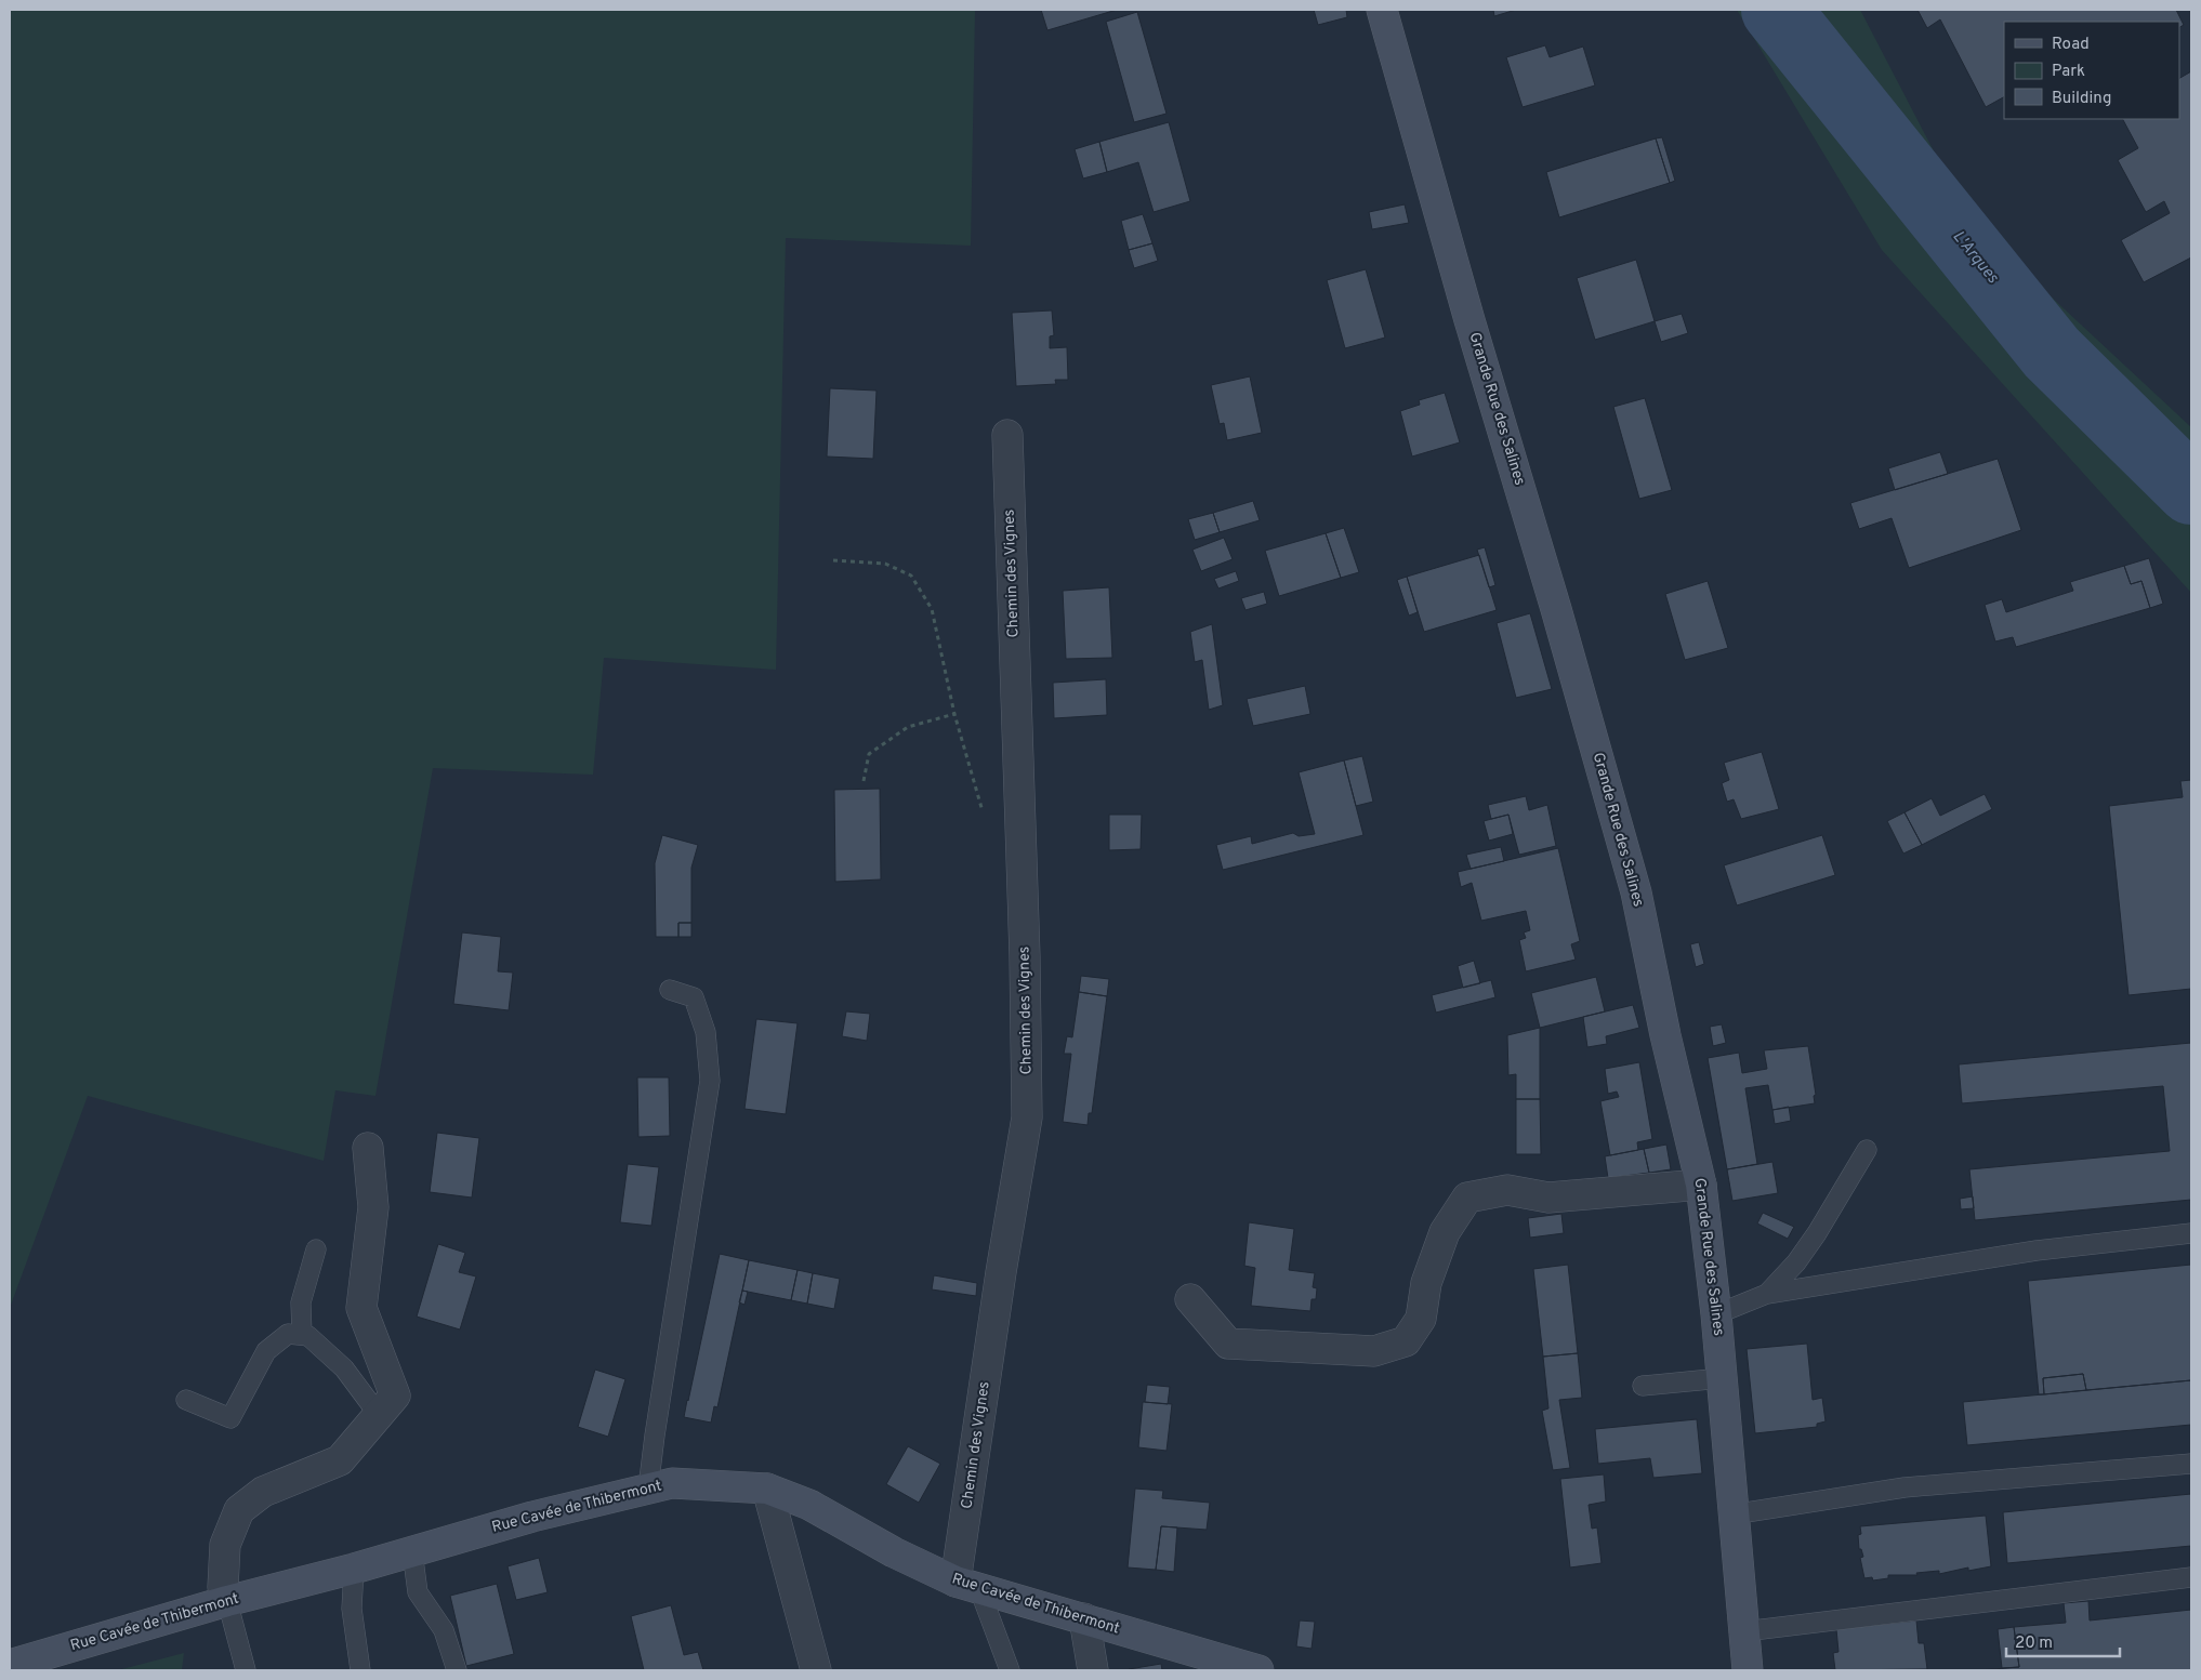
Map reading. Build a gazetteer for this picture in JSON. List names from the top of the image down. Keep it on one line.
{"streets":{"main road":["Grande Rue des Salines","Rue Cavée de Thibermont"],"street":["Chemin des Vignes"]},"crossings":[["Chemin des Vignes","Rue Cavée de Thibermont"]],"water":["L'Arques"],"legend":["Road","Park","Building"],"scale_bar":"20 m"}
